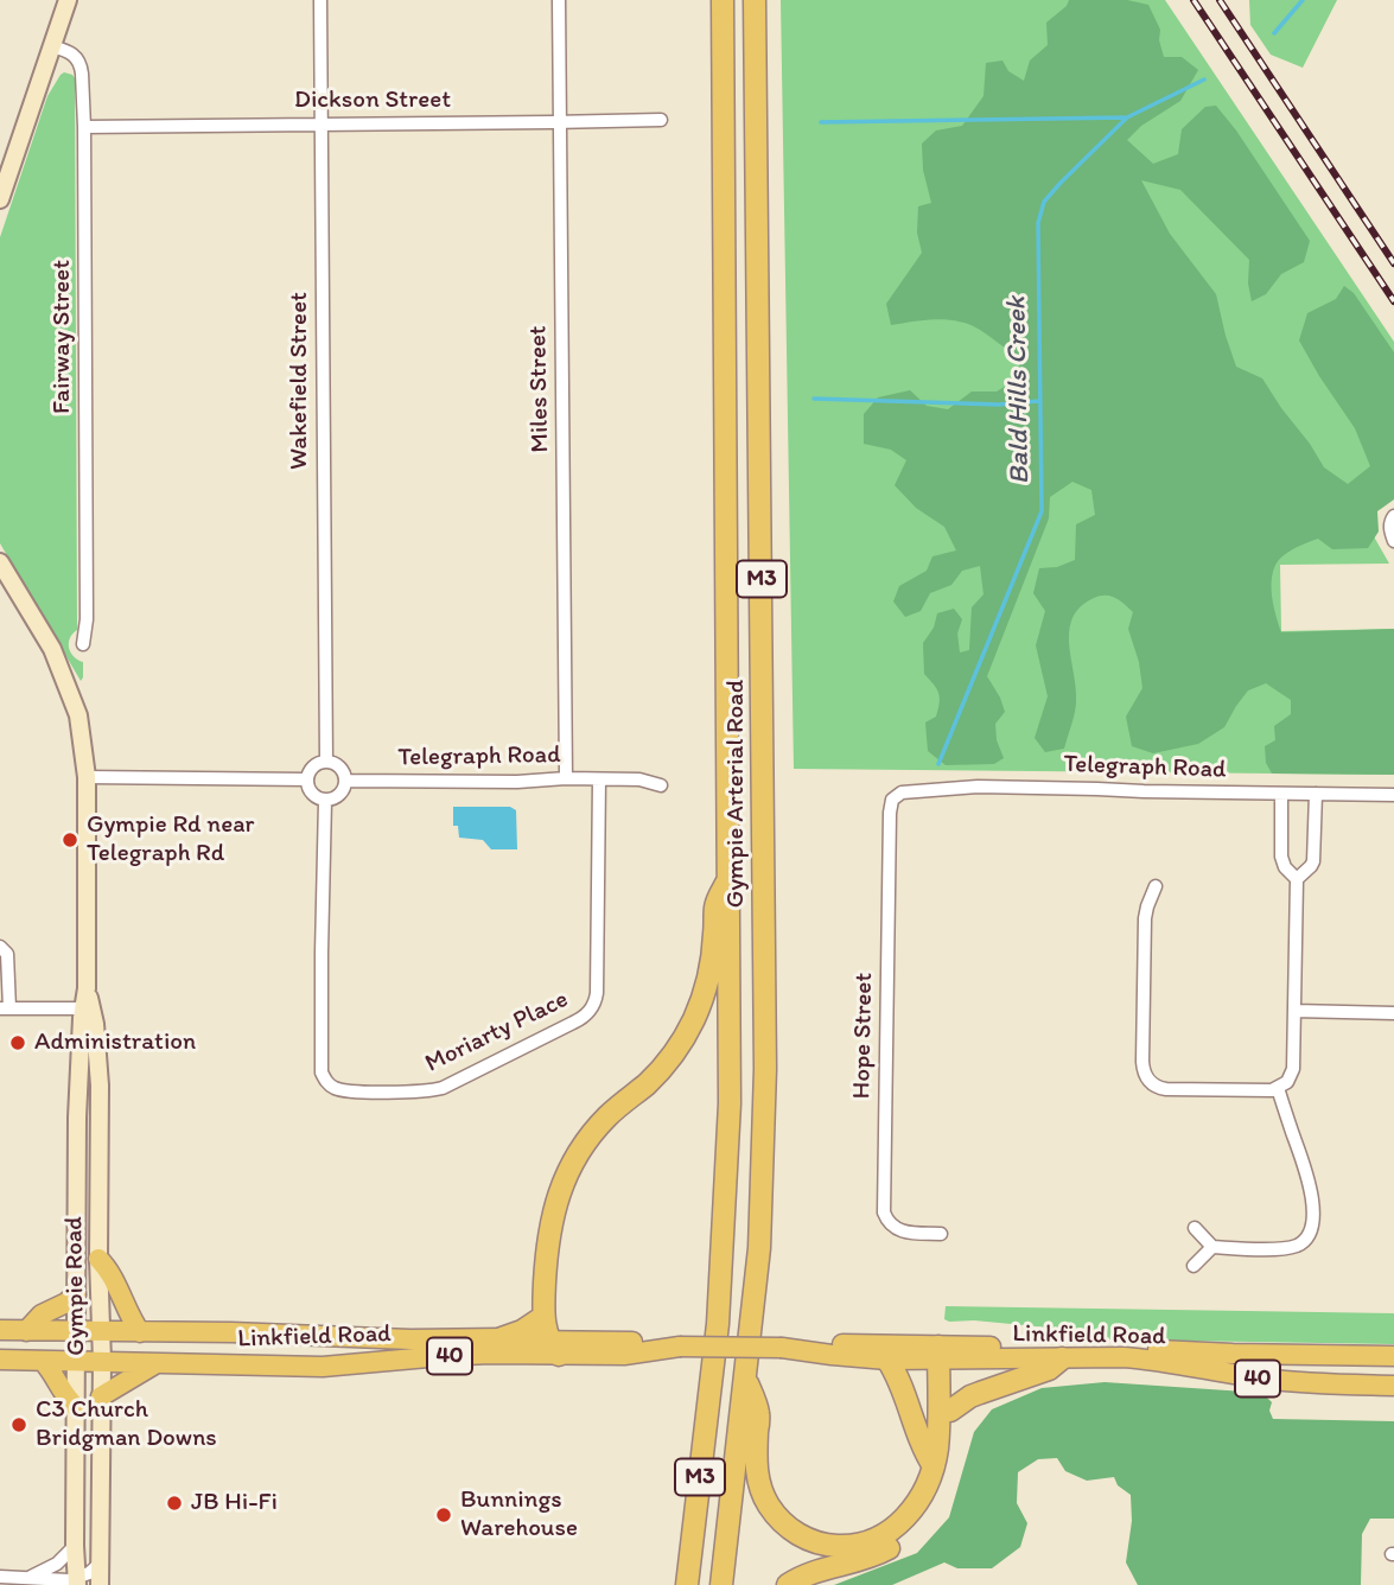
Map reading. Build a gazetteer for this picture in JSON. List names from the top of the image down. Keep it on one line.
{"streets":{"highway":["M3","Gympie Arterial Road"],"main road":["Gympie Road","Linkfield Road","40"],"street":["Dickson Street","Fairway Street","Wakefield Street","Miles Street","Telegraph Road","Moriarty Place","Hope Street"]},"crossings":[["Dickson Street","Fairway Street"],["Dickson Street","Wakefield Street"],["Dickson Street","Miles Street"],["Wakefield Street","Telegraph Road"],["Wakefield Street","Moriarty Place"],["Miles Street","Telegraph Road"],["Telegraph Road","Moriarty Place"],["Telegraph Road","Hope Street"],["Gympie Road","Linkfield Road"]],"water":["Bald Hills Creek"],"places":["Gympie Rd near Telegraph Rd","Administration","C3 Church Bridgman Downs","JB Hi-Fi","Bunnings Warehouse"]}
